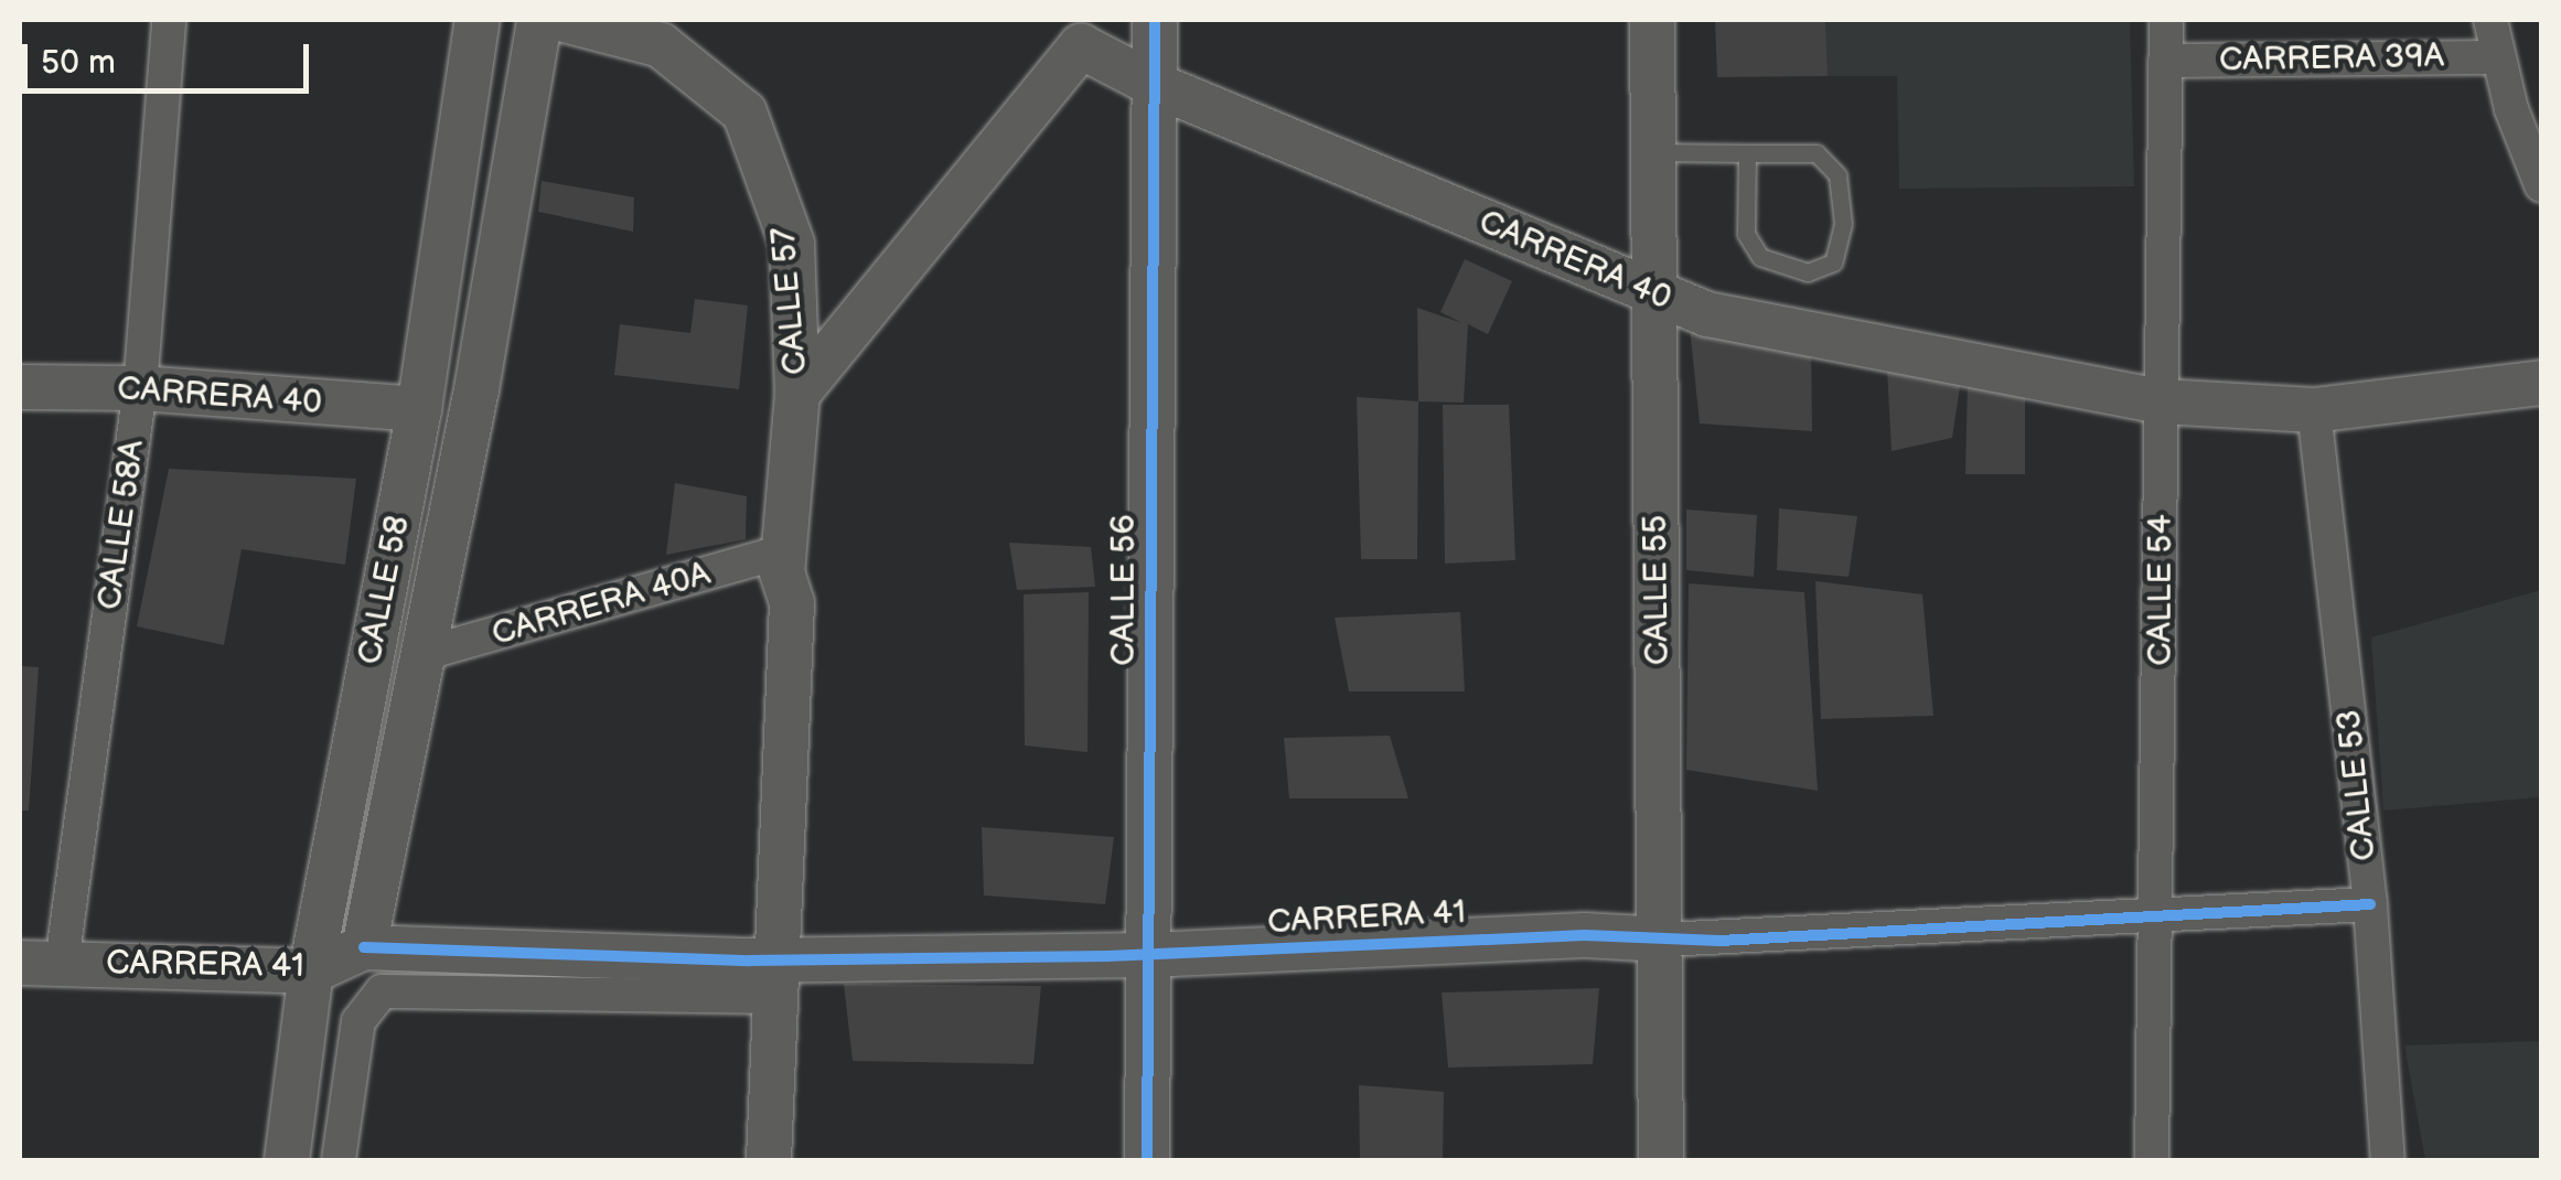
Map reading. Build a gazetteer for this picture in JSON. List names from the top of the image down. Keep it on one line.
{"streets":{"street":["CARRERA 39A","CARRERA 40","CALLE 57","CALLE 58A","CALLE 58","CALLE 56","CALLE 55","CALLE 54","CARRERA 40A","CALLE 53","CARRERA 41"]},"crossings":[["CARRERA 39A","CALLE 54"],["CARRERA 40","CALLE 57"],["CARRERA 40","CALLE 58A"],["CARRERA 40","CALLE 58"],["CARRERA 40","CALLE 56"],["CARRERA 40","CALLE 55"],["CARRERA 40","CALLE 54"],["CARRERA 40","CALLE 53"],["CALLE 57","CARRERA 40A"],["CALLE 57","CARRERA 41"],["CALLE 58A","CARRERA 41"],["CALLE 58","CARRERA 40A"],["CALLE 58","CARRERA 41"],["CALLE 56","CARRERA 41"],["CALLE 55","CARRERA 41"],["CALLE 54","CARRERA 41"],["CALLE 53","CARRERA 41"]],"scale_bar":"50 m"}
